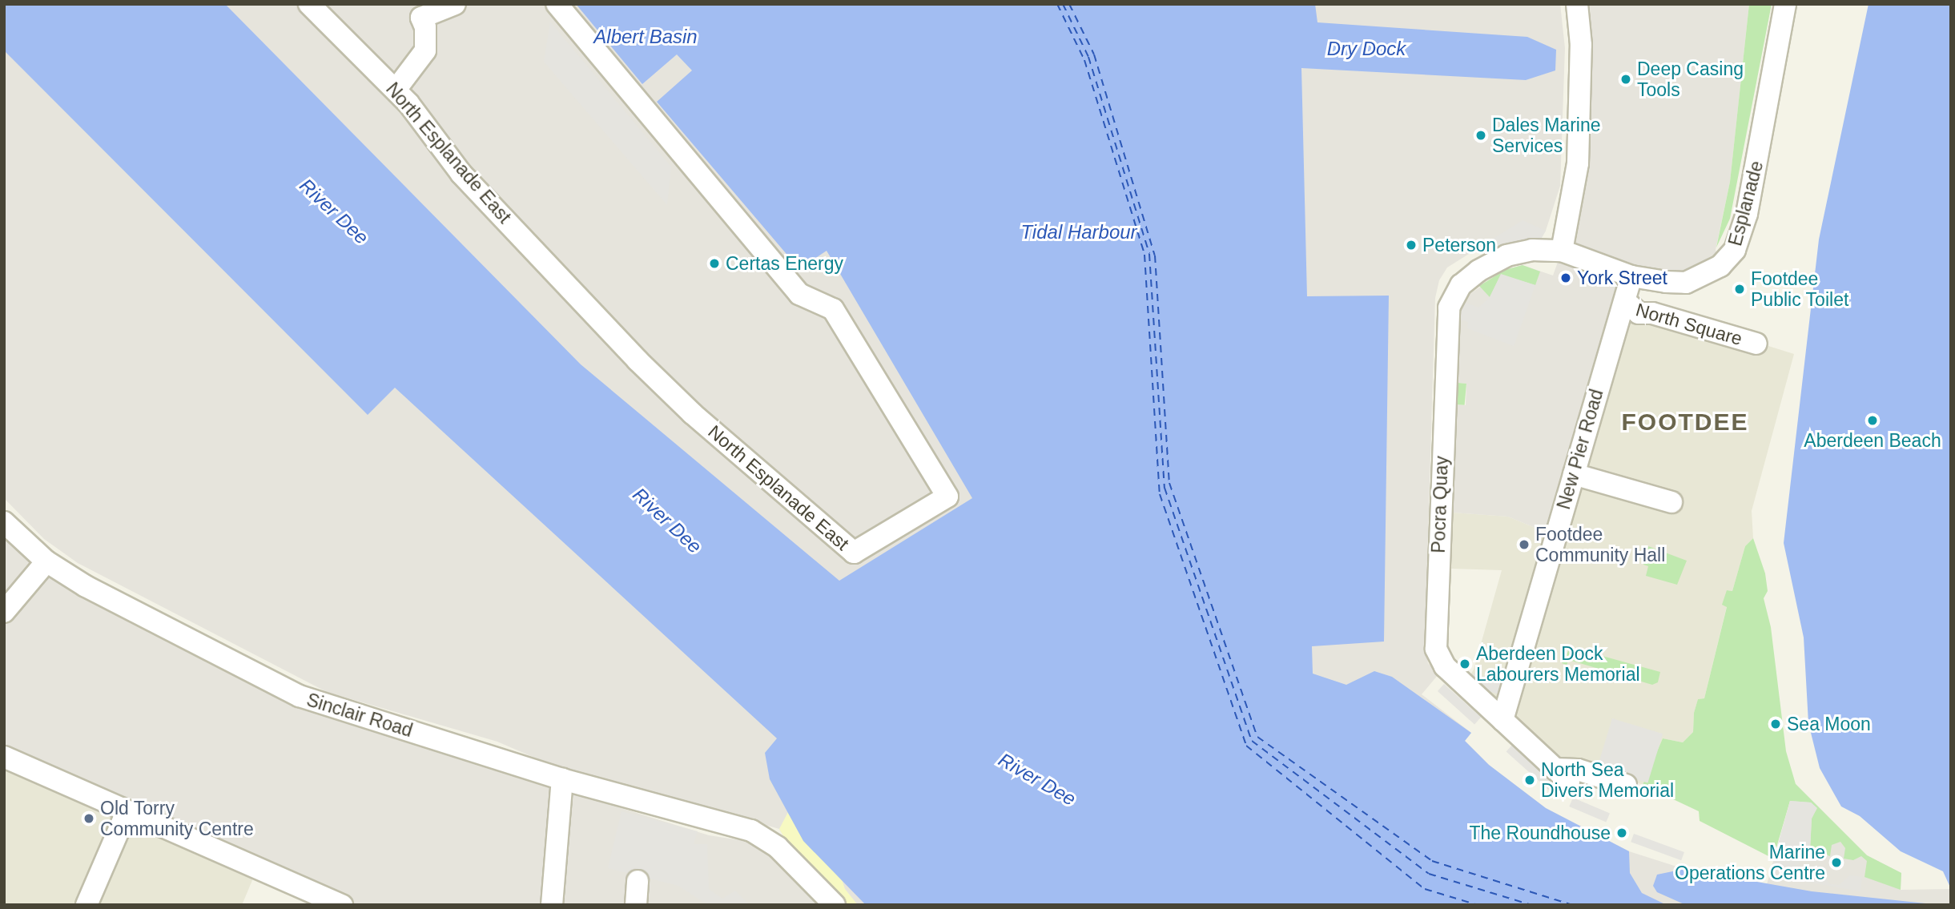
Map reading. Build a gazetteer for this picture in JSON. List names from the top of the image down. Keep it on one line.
{"streets":{"street":["North Esplanade East","Esplanade","North Square","New Pier Road","Pocra Quay","Sinclair Road"]},"crossings":[["Esplanade","New Pier Road"],["Esplanade","Pocra Quay"],["North Square","New Pier Road"],["New Pier Road","Pocra Quay"]],"districts":["FOOTDEE"],"water":["Albert Basin","Dry Dock","River Dee","Tidal Harbour"],"places":["Deep Casing Tools","Dales Marine Services","Peterson","Certas Energy","York Street","Footdee Public Toilet","Aberdeen Beach","Footdee Community Hall","Aberdeen Dock Labourers Memorial","Sea Moon","North Sea Divers Memorial","Old Torry Community Centre","The Roundhouse","Marine Operations Centre"]}
